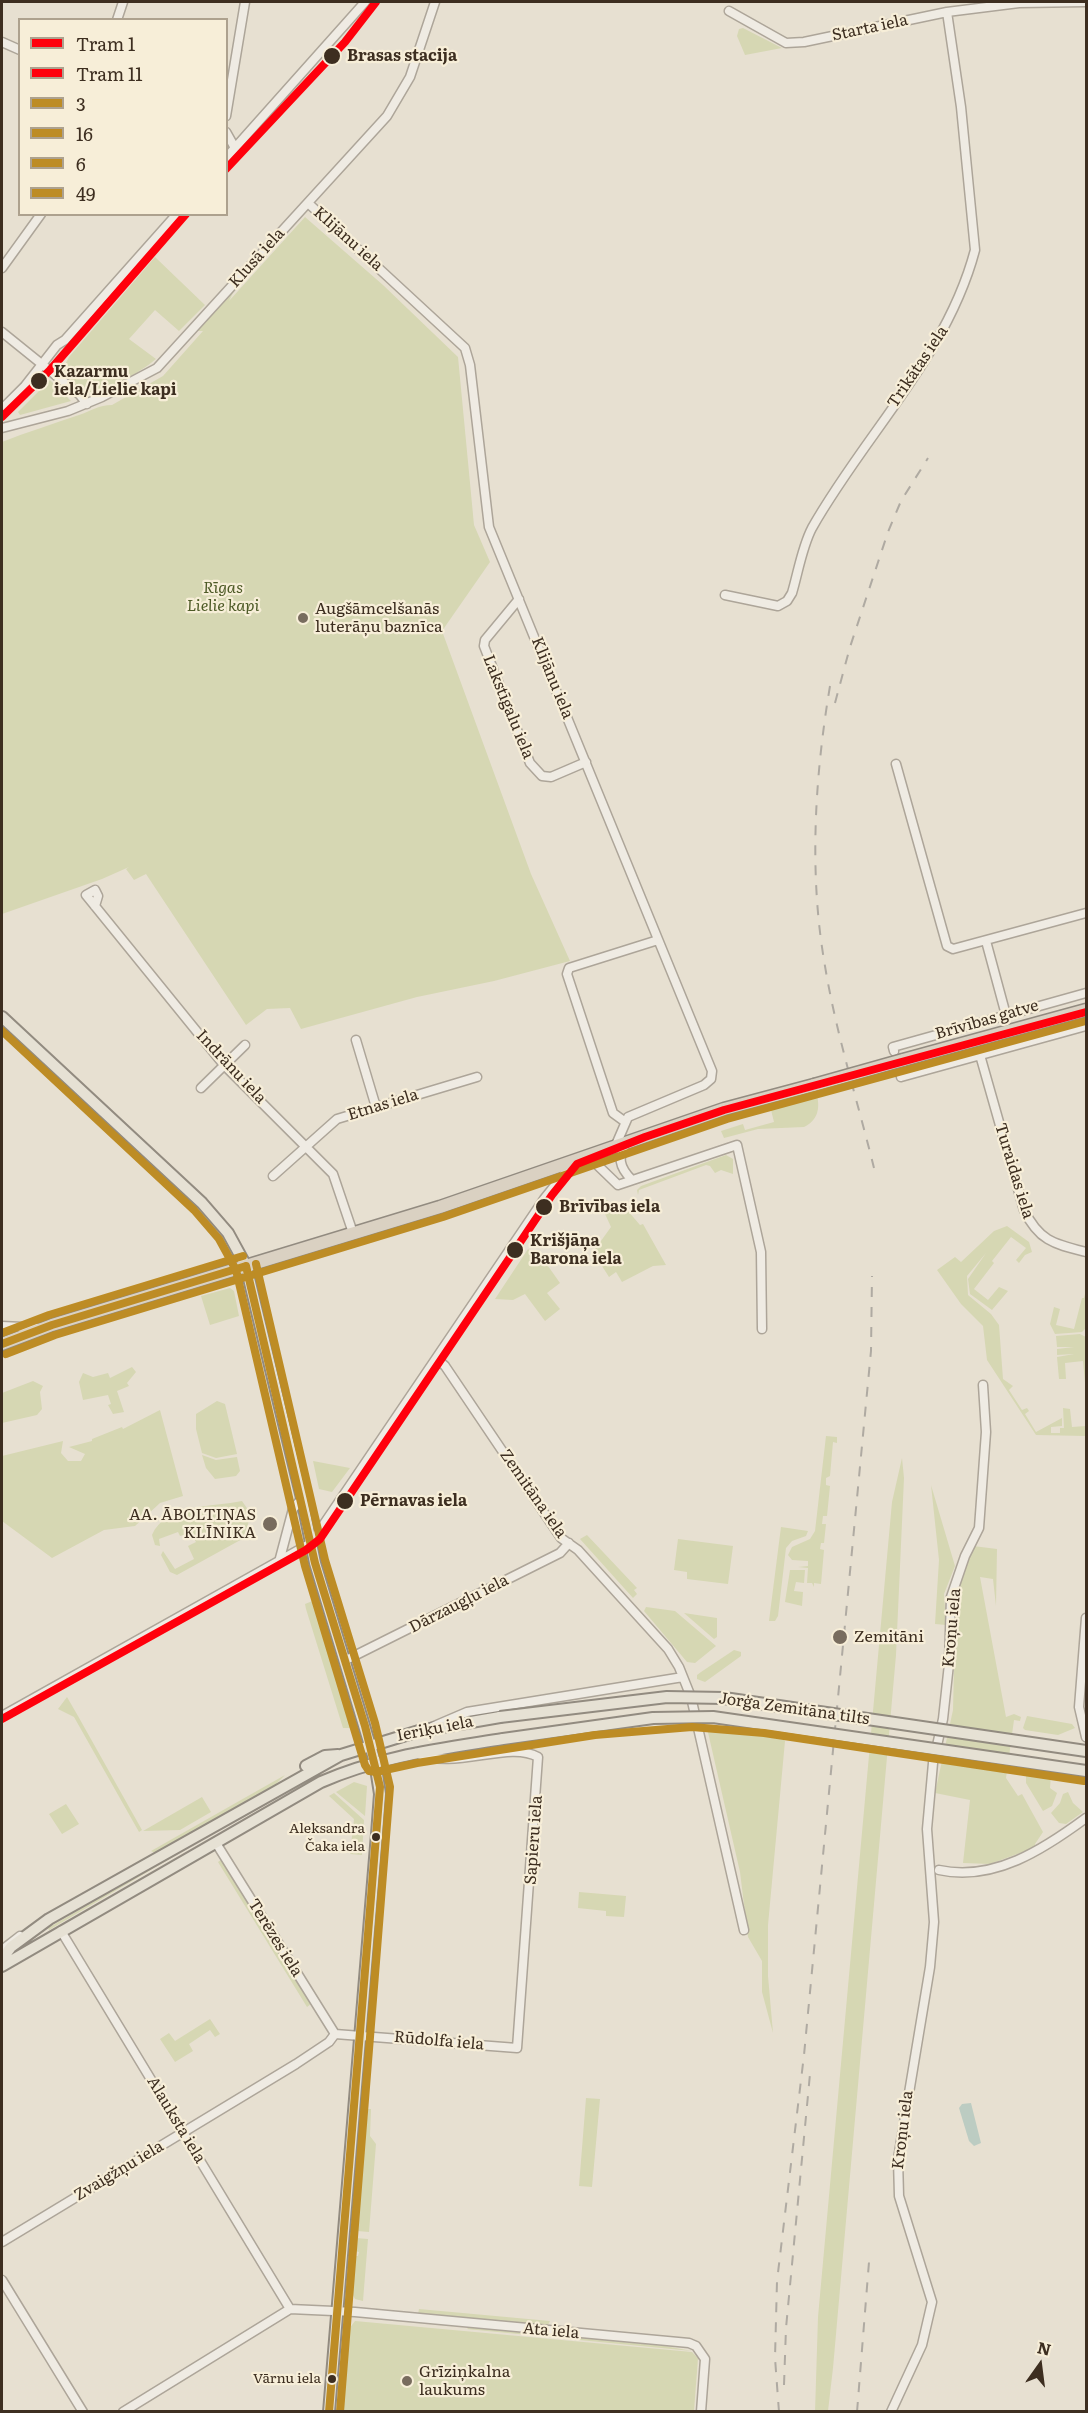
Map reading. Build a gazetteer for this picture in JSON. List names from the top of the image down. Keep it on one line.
{"streets":{"highway":["Brīvības gatve"],"main road":["Jorģa Zemitāna tilts","Ieriķu iela"],"street":["Starta iela","Klijānu iela","Klusā iela","Trikātas iela","Lakstīgalu iela","Indrānu iela","Etnas iela","Turaidas iela","Zemitāna iela","Dārzaugļu iela","Kroņu iela","Sapieru iela","Terēzes iela","Rūdolfa iela","Alauksta iela","Zvaigžņu iela","Ata iela"]},"crossings":[["Starta iela","Trikātas iela"],["Klijānu iela","Klusā iela"],["Klijānu iela","Lakstīgalu iela"],["Brīvības gatve","Turaidas iela"],["Indrānu iela","Etnas iela"],["Zemitāna iela","Dārzaugļu iela"],["Jorģa Zemitāna tilts","Ieriķu iela"],["Ieriķu iela","Sapieru iela"],["Sapieru iela","Rūdolfa iela"],["Terēzes iela","Zvaigžņu iela"],["Alauksta iela","Zvaigžņu iela"]],"parks":["Rīgas Lielie kapi"],"places":["Brasas stacija","Kazarmu iela/Lielie kapi","Augšāmcelšanās luterāņu baznīca","Brīvības iela","Krišjāņa Barona iela","Pērnavas iela","AA. ĀBOLTIŅAS KLĪNIKA","Zemitāni","Aleksandra Čaka iela","Vārnu iela","Grīziņkalna laukums"],"lines":["tram line 11","tram line 1","transit line 16","transit line 49","transit line 6","transit line 3"],"legend":["Tram 1","Tram 11","3","16","6","49"],"north":"top"}
